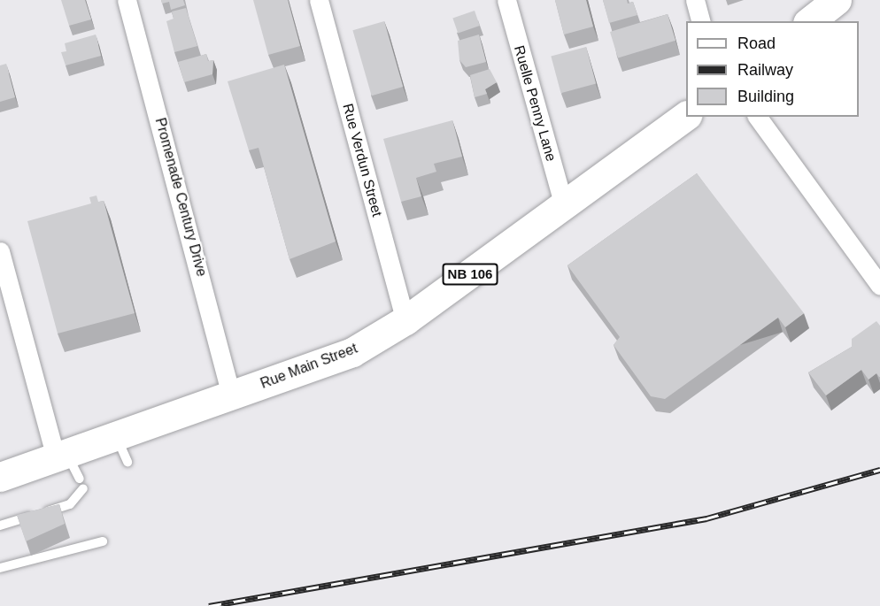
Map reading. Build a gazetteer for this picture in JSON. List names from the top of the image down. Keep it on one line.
{"streets":{"main road":["NB 106","Rue Main Street"],"street":["Ruelle Penny Lane","Rue Verdun Street","Promenade Century Drive"]},"crossings":[["Ruelle Penny Lane","Rue Main Street"],["Rue Verdun Street","Rue Main Street"],["Promenade Century Drive","Rue Main Street"]],"legend":["Road","Railway","Building"]}
